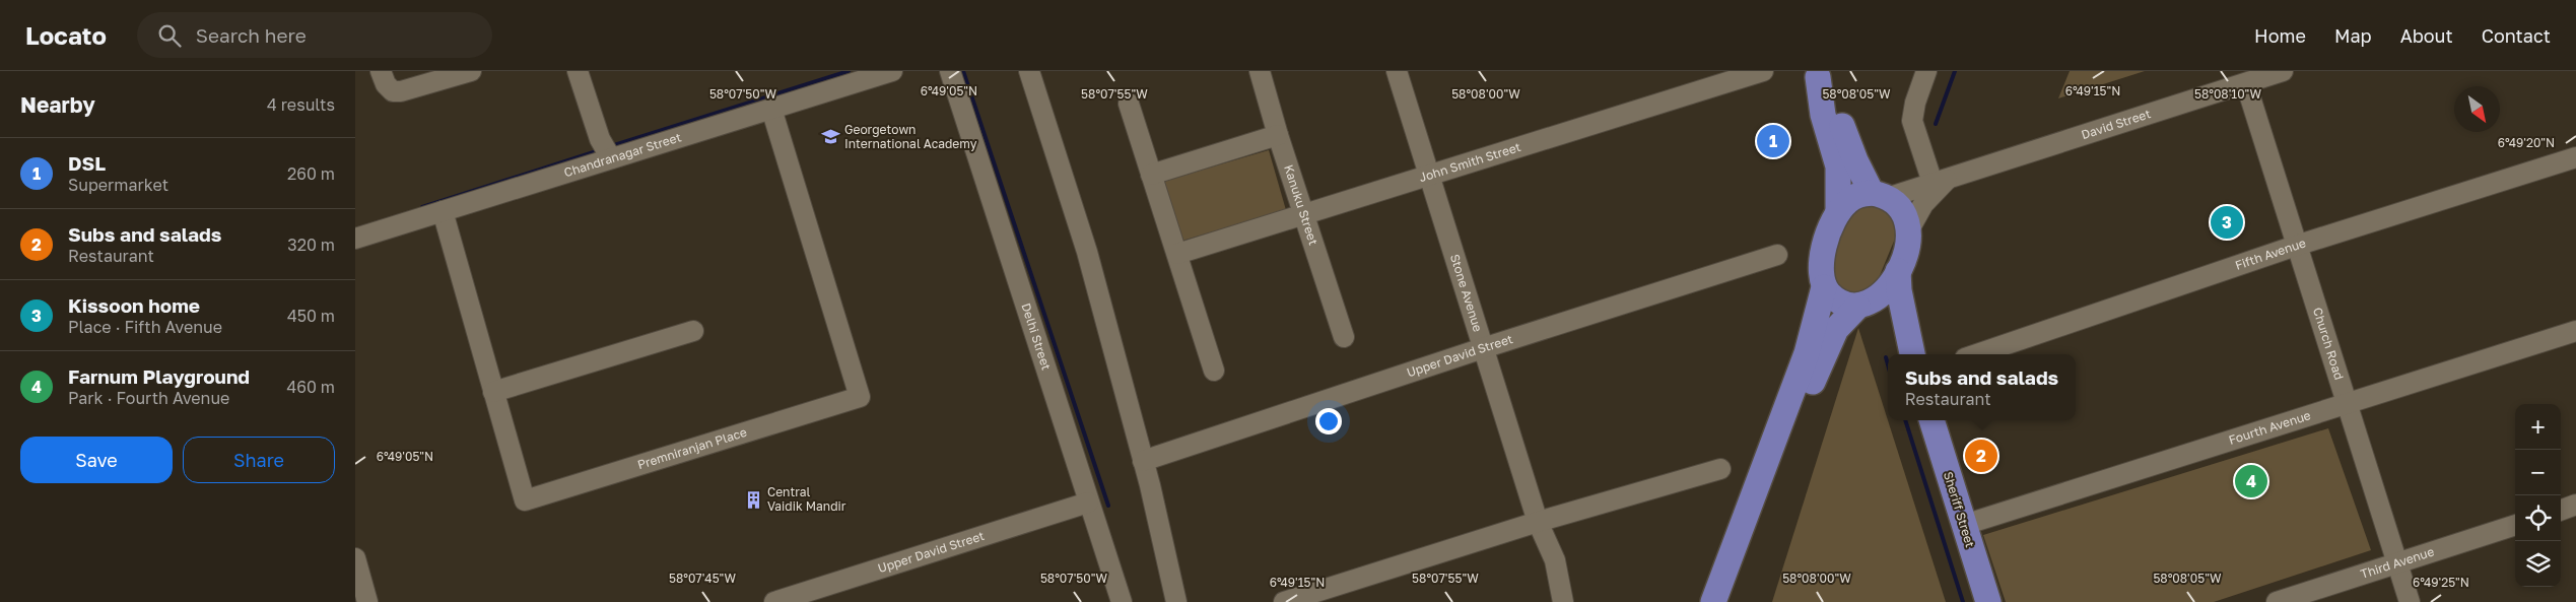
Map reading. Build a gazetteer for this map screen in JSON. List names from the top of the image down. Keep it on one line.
{"streets":{"main road":["Sheriff Street"],"street":["David Street","Chandranagar Street","John Smith Street","Kanuku Street","Fifth Avenue","Stone Avenue","Delhi Street","Church Road","Upper David Street","Fourth Avenue","Premniranjan Place","Third Avenue"]},"crossings":[["David Street","Church Road"],["Chandranagar Street","Premniranjan Place"],["John Smith Street","Kanuku Street"],["John Smith Street","Stone Avenue"],["Fifth Avenue","Church Road"],["Stone Avenue","Upper David Street"],["Delhi Street","Upper David Street"],["Church Road","Fourth Avenue"],["Church Road","Third Avenue"],["Fourth Avenue","Sheriff Street"]],"places":{"school or university":["Georgetown International Academy"],"building":["Central Vaidik Mandir"]},"north":"bottom right","page":{"header":"Locato","search":"Search here","nav":["Home","Map","About","Contact"],"heading":["Nearby","4 results"],"pins":["1","3","2","4"],"list":[{"mark":"1","name":"DSL","note":"Supermarket","value":"260 m"},{"mark":"2","name":"Subs and salads","note":"Restaurant","value":"320 m"},{"mark":"3","name":"Kissoon home","note":"Place · Fifth Avenue","value":"450 m"},{"mark":"4","name":"Farnum Playground","note":"Park · Fourth Avenue","value":"460 m"}],"popup":["Subs and salads","Restaurant"],"map_buttons":["+","−"],"buttons":["Save","Share"]},"coordinates":["6°49'05\"N","6°49'15\"N","58°07'50\"W","58°07'55\"W","58°08'00\"W","58°08'10\"W","58°08'05\"W","6°49'20\"N","58°07'45\"W","6°49'25\"N"]}
